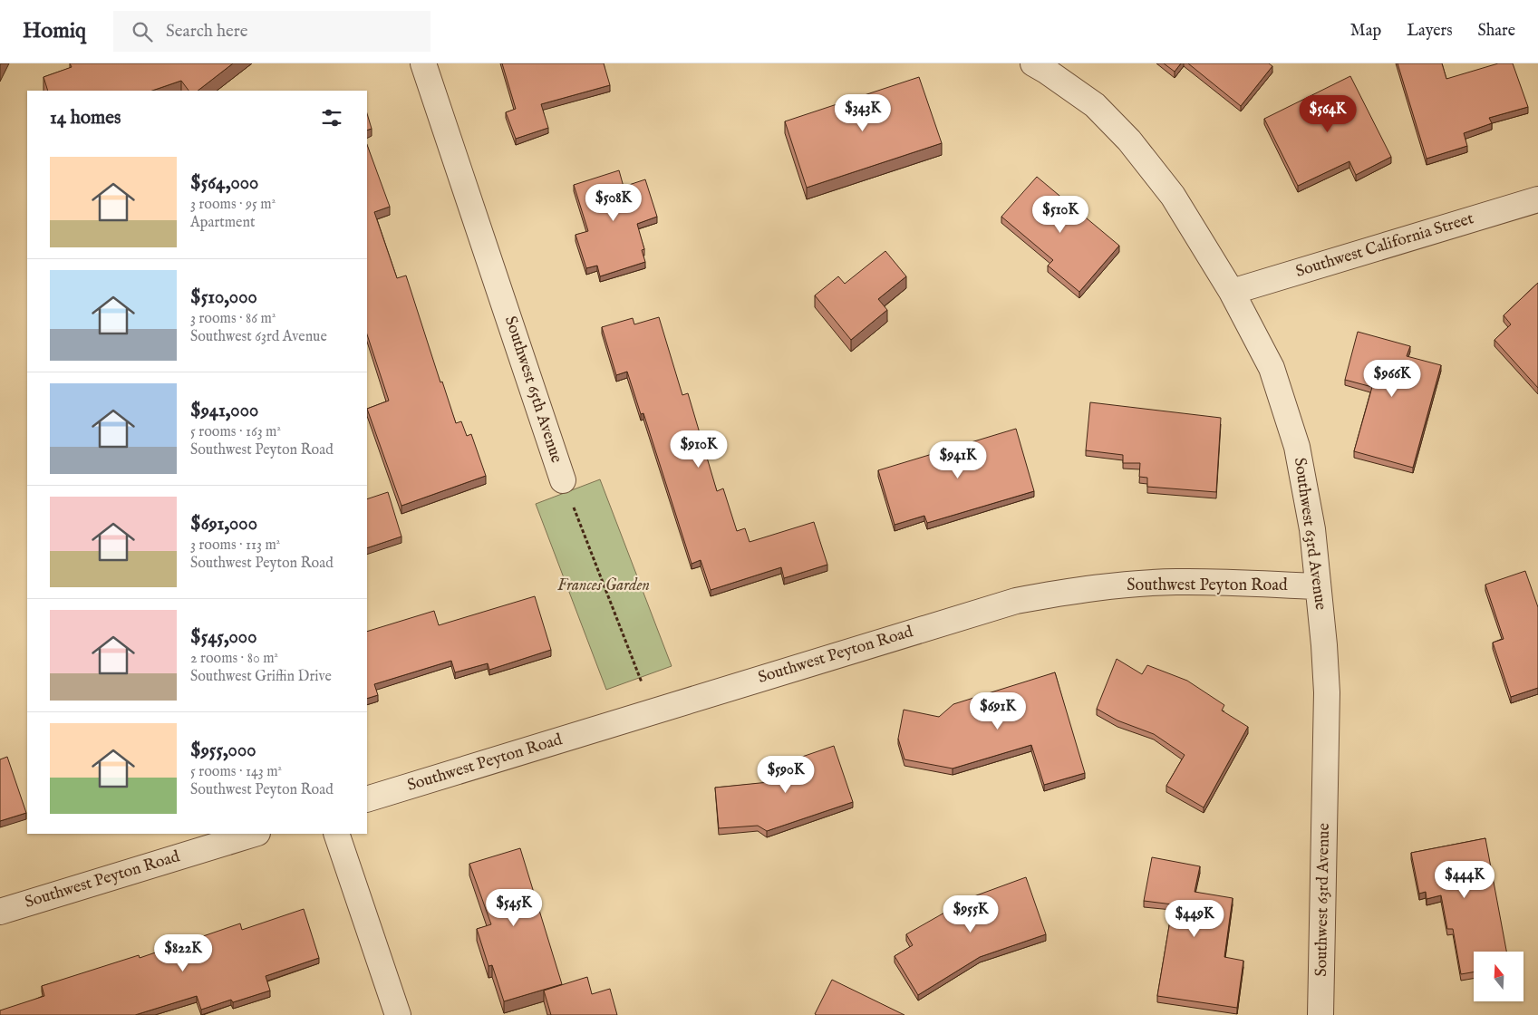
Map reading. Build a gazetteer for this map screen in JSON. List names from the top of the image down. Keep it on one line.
{"streets":{"street":["Southwest California Street","Southwest 65th Avenue","Southwest 63rd Avenue","Southwest Peyton Road"]},"crossings":[["Southwest California Street","Southwest 63rd Avenue"],["Southwest 65th Avenue","Southwest Peyton Road"],["Southwest 63rd Avenue","Southwest Peyton Road"]],"parks":["Frances Garden"],"north":"top","page":{"header":"Homiq","search":"Search here","nav":["Map","Layers","Share"],"heading":"14 homes","price":["$343K","$564K","$508K","$510K","$966K","$910K","$941K","$691K","$590K","$444K","$545K","$955K","$449K","$822K"],"list":[{"name":"$564,000","note":"3 rooms · 95 m² · Apartment"},{"name":"$510,000","note":"3 rooms · 86 m² · Southwest 63rd Avenue"},{"name":"$941,000","note":"5 rooms · 163 m² · Southwest Peyton Road"},{"name":"$691,000","note":"3 rooms · 113 m² · Southwest Peyton Road"},{"name":"$545,000","note":"2 rooms · 80 m² · Southwest Griffin Drive"},{"name":"$955,000","note":"5 rooms · 143 m² · Southwest Peyton Road"}]}}
